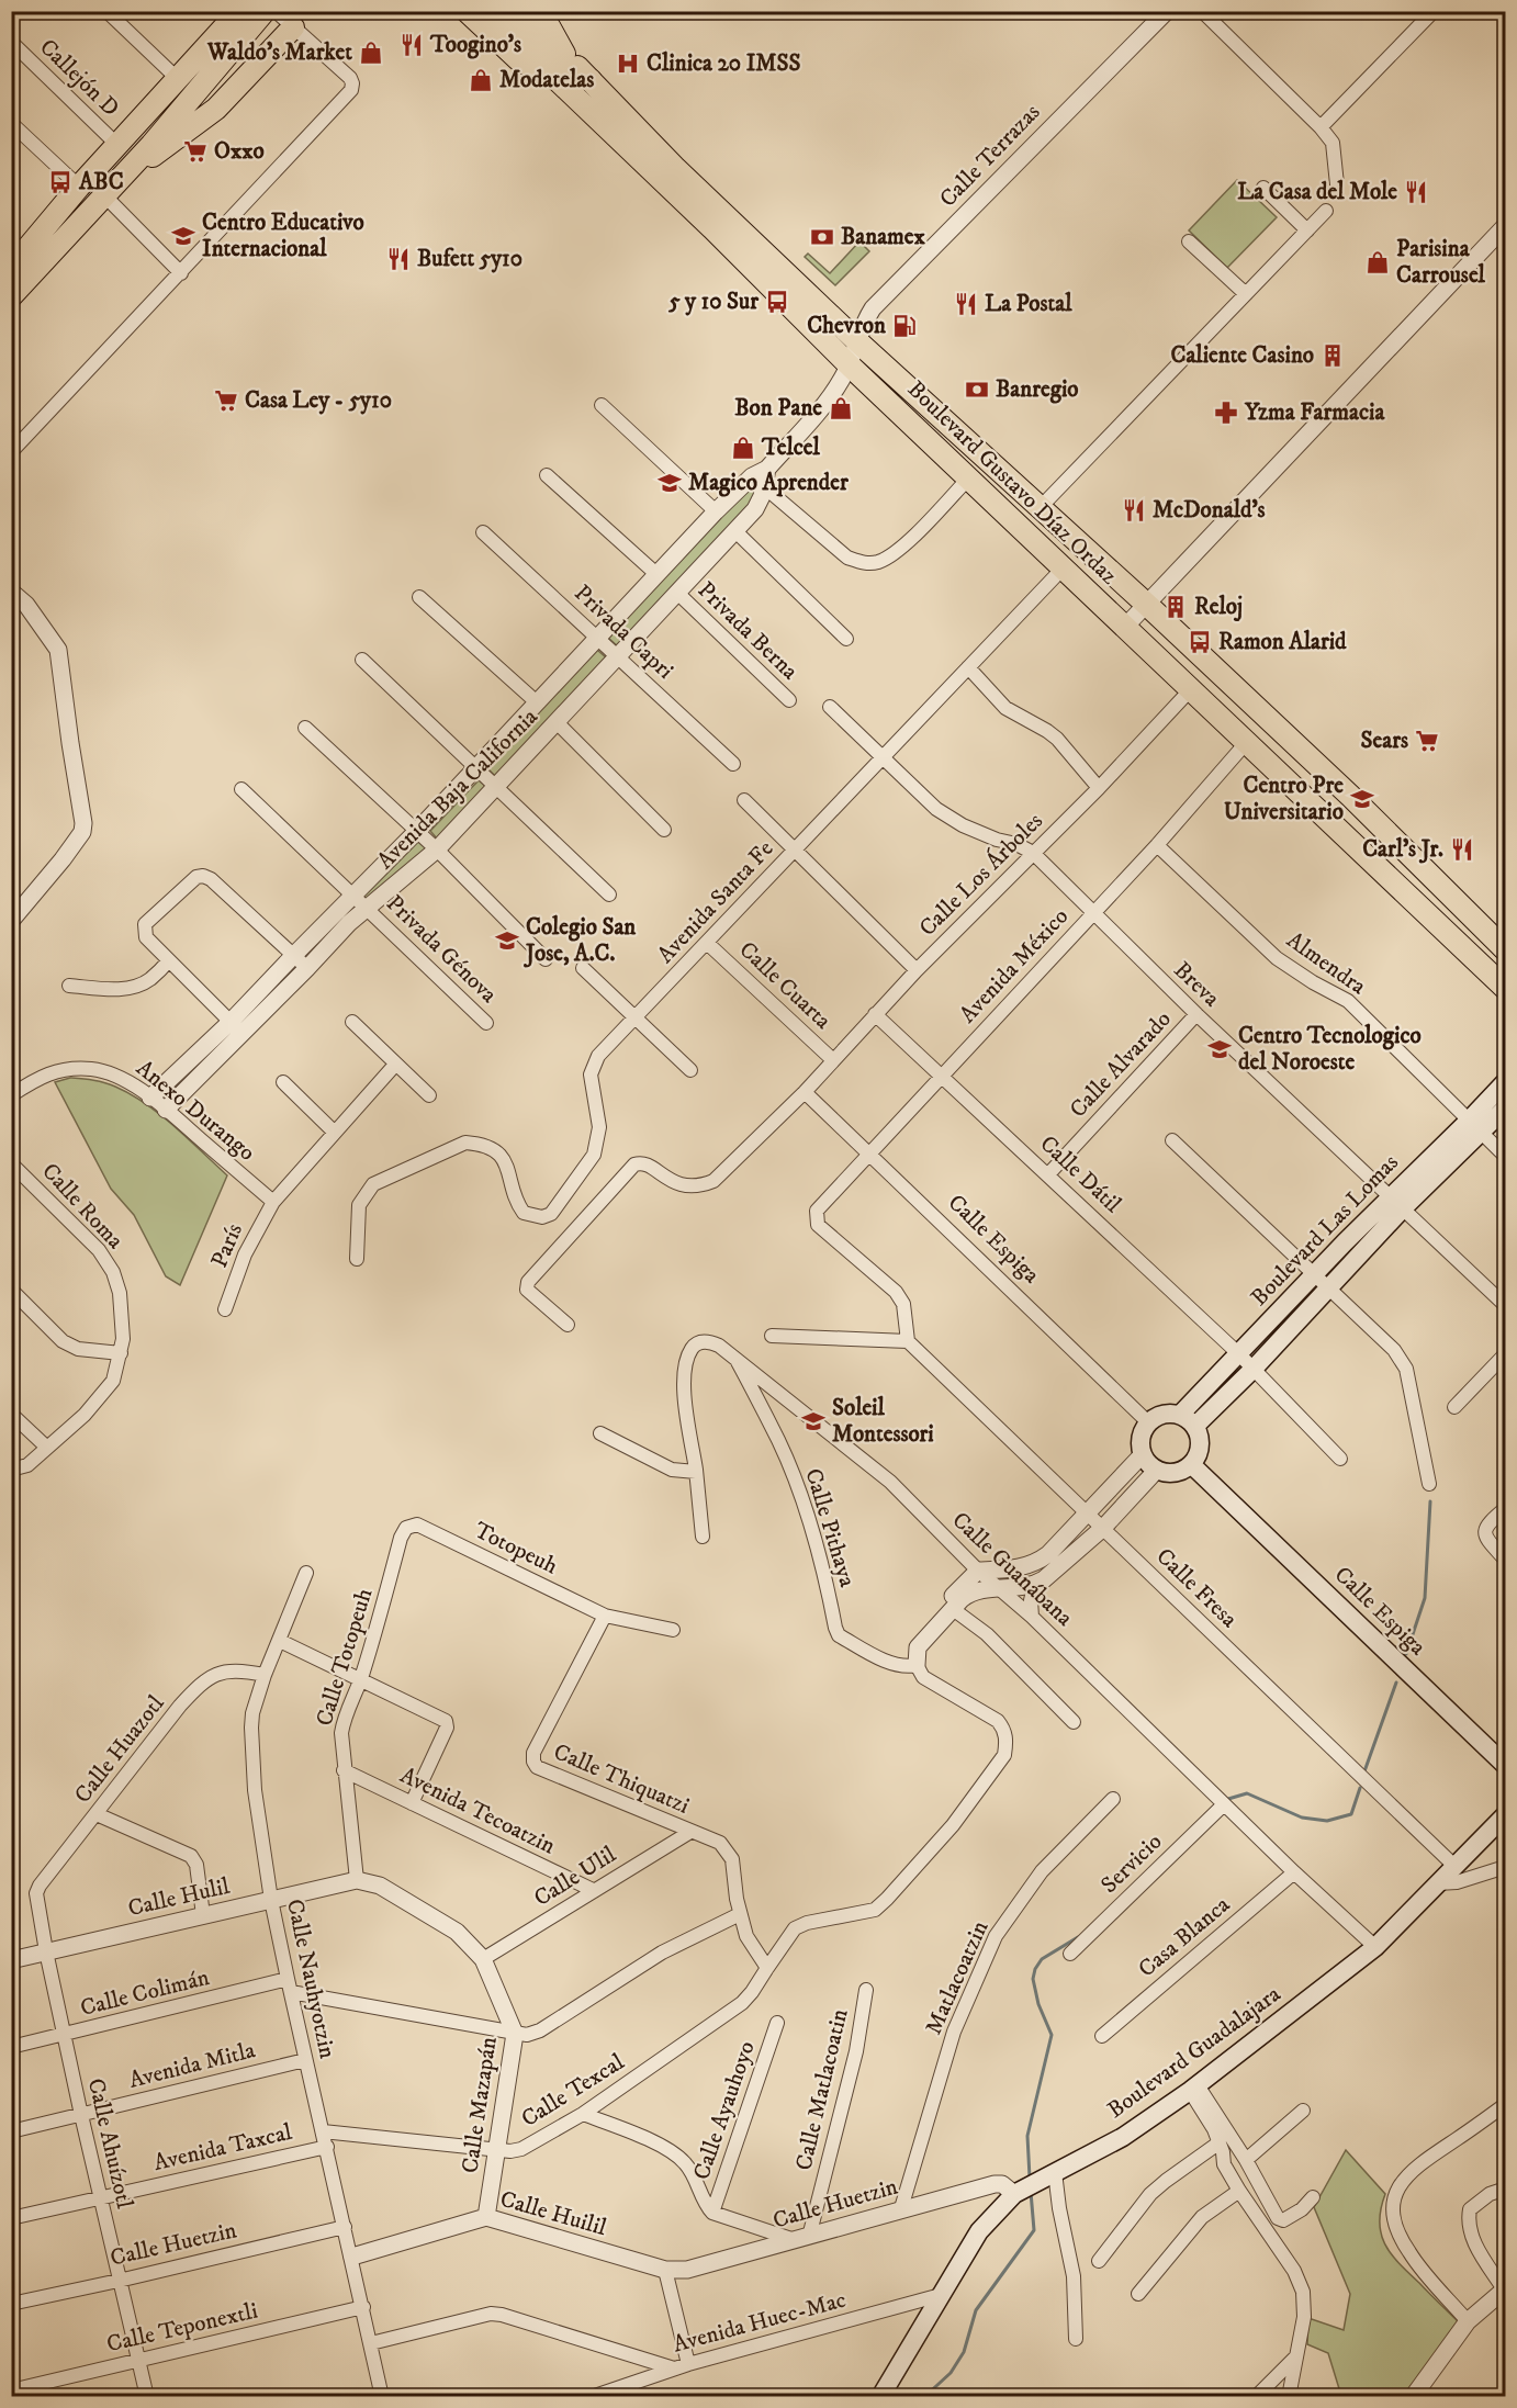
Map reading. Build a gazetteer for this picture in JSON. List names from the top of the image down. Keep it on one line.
{"streets":{"main road":["Boulevard Gustavo Díaz Ordaz","Boulevard Las Lomas","Calle Espiga","Boulevard Guadalajara"],"street":["Callejón D","Calle Terrazas","Privada Berna","Privada Capri","Avenida Baja California","Calle Los Árboles","Avenida Santa Fe","Privada Génova","Almendra","Avenida México","Breva","Calle Cuarta","Calle Alvarado","Anexo Durango","Calle Dátil","Calle Roma","París","Calle Pithaya","Totopeuh","Calle Guanábana","Calle Fresa","Calle Totopeuh","Calle Huazotl","Calle Thiquatzi","Avenida Tecoatzin","Servicio","Calle Ulil","Calle Hulil","Casa Blanca","Matlacoatzin","Calle Nauhyotzin","Calle Colimán","Avenida Mitla","Calle Matlacoatin","Calle Texcal","Calle Mazapán","Calle Ayauhoyo","Calle Ahuízotl","Avenida Taxcal","Calle Huetzin","Calle Huilil","Avenida Huec-Mac","Calle Teponextli"]},"crossings":[["Calle Terrazas","Boulevard Gustavo Díaz Ordaz"],["Calle Terrazas","Avenida Baja California"],["Boulevard Gustavo Díaz Ordaz","Avenida Baja California"],["Boulevard Gustavo Díaz Ordaz","Calle Los Árboles"],["Boulevard Gustavo Díaz Ordaz","Avenida Santa Fe"],["Boulevard Gustavo Díaz Ordaz","Avenida México"],["Privada Berna","Avenida Baja California"],["Privada Capri","Avenida Baja California"],["Avenida Baja California","Privada Génova"],["Avenida Baja California","Anexo Durango"],["Calle Los Árboles","Breva"],["Calle Los Árboles","Calle Cuarta"],["Calle Los Árboles","Calle Dátil"],["Calle Los Árboles","Calle Espiga"],["Avenida Santa Fe","Calle Cuarta"],["Almendra","Avenida México"],["Almendra","Boulevard Las Lomas"],["Avenida México","Breva"],["Avenida México","Calle Dátil"],["Avenida México","Calle Espiga"],["Avenida México","Calle Fresa"],["Breva","Calle Alvarado"],["Breva","Boulevard Las Lomas"],["Calle Alvarado","Calle Dátil"],["Anexo Durango","París"],["Calle Dátil","Boulevard Las Lomas"],["Boulevard Las Lomas","Calle Espiga"],["Calle Pithaya","Calle Guanábana"],["Calle Pithaya","Calle Texcal"],["Totopeuh","Calle Totopeuh"],["Totopeuh","Calle Thiquatzi"],["Calle Guanábana","Servicio"],["Calle Guanábana","Casa Blanca"],["Calle Guanábana","Boulevard Guadalajara"],["Calle Fresa","Boulevard Guadalajara"],["Calle Totopeuh","Avenida Tecoatzin"],["Calle Totopeuh","Calle Hulil"],["Calle Totopeuh","Calle Mazapán"],["Calle Huazotl","Calle Nauhyotzin"],["Calle Huazotl","Calle Ahuízotl"],["Calle Thiquatzi","Calle Ulil"],["Calle Thiquatzi","Calle Texcal"],["Avenida Tecoatzin","Calle Ulil"],["Calle Ulil","Calle Mazapán"],["Calle Hulil","Calle Nauhyotzin"],["Calle Hulil","Calle Mazapán"],["Calle Hulil","Calle Ahuízotl"],["Matlacoatzin","Calle Huetzin"],["Calle Nauhyotzin","Calle Colimán"],["Calle Nauhyotzin","Avenida Mitla"],["Calle Nauhyotzin","Calle Texcal"],["Calle Nauhyotzin","Avenida Taxcal"],["Calle Nauhyotzin","Calle Huetzin"],["Calle Nauhyotzin","Calle Huilil"],["Calle Nauhyotzin","Calle Teponextli"],["Calle Colimán","Calle Ahuízotl"],["Boulevard Guadalajara","Calle Huetzin"],["Boulevard Guadalajara","Avenida Huec-Mac"],["Avenida Mitla","Calle Ahuízotl"],["Calle Matlacoatin","Calle Huetzin"],["Calle Texcal","Calle Mazapán"],["Calle Mazapán","Calle Huilil"],["Calle Ahuízotl","Avenida Taxcal"],["Calle Ahuízotl","Calle Huetzin"],["Calle Ahuízotl","Calle Teponextli"],["Calle Huetzin","Calle Huilil"]],"places":{"restaurant":["Toogino's","La Casa del Mole","Bufett 5y10","La Postal","McDonald's","Carl's Jr."],"shop":["Waldo's Market","Modatelas","Parisina Carrousel","Bon Pane","Telcel"],"hospital":["Clinica 20 IMSS"],"supermarket":["Oxxo","Casa Ley - 5y10","Sears"],"bus stop":["ABC","5 y 10 Sur","Ramon Alarid"],"school or university":["Centro Educativo Internacional","Magico Aprender","Centro Pre Universitario","Colegio San Jose, A.C.","Centro Tecnologico del Noroeste","Soleil Montessori"],"bank":["Banamex","Banregio"],"fuel station":["Chevron"],"building":["Caliente Casino","Reloj"],"pharmacy":["Yzma Farmacia"]}}
